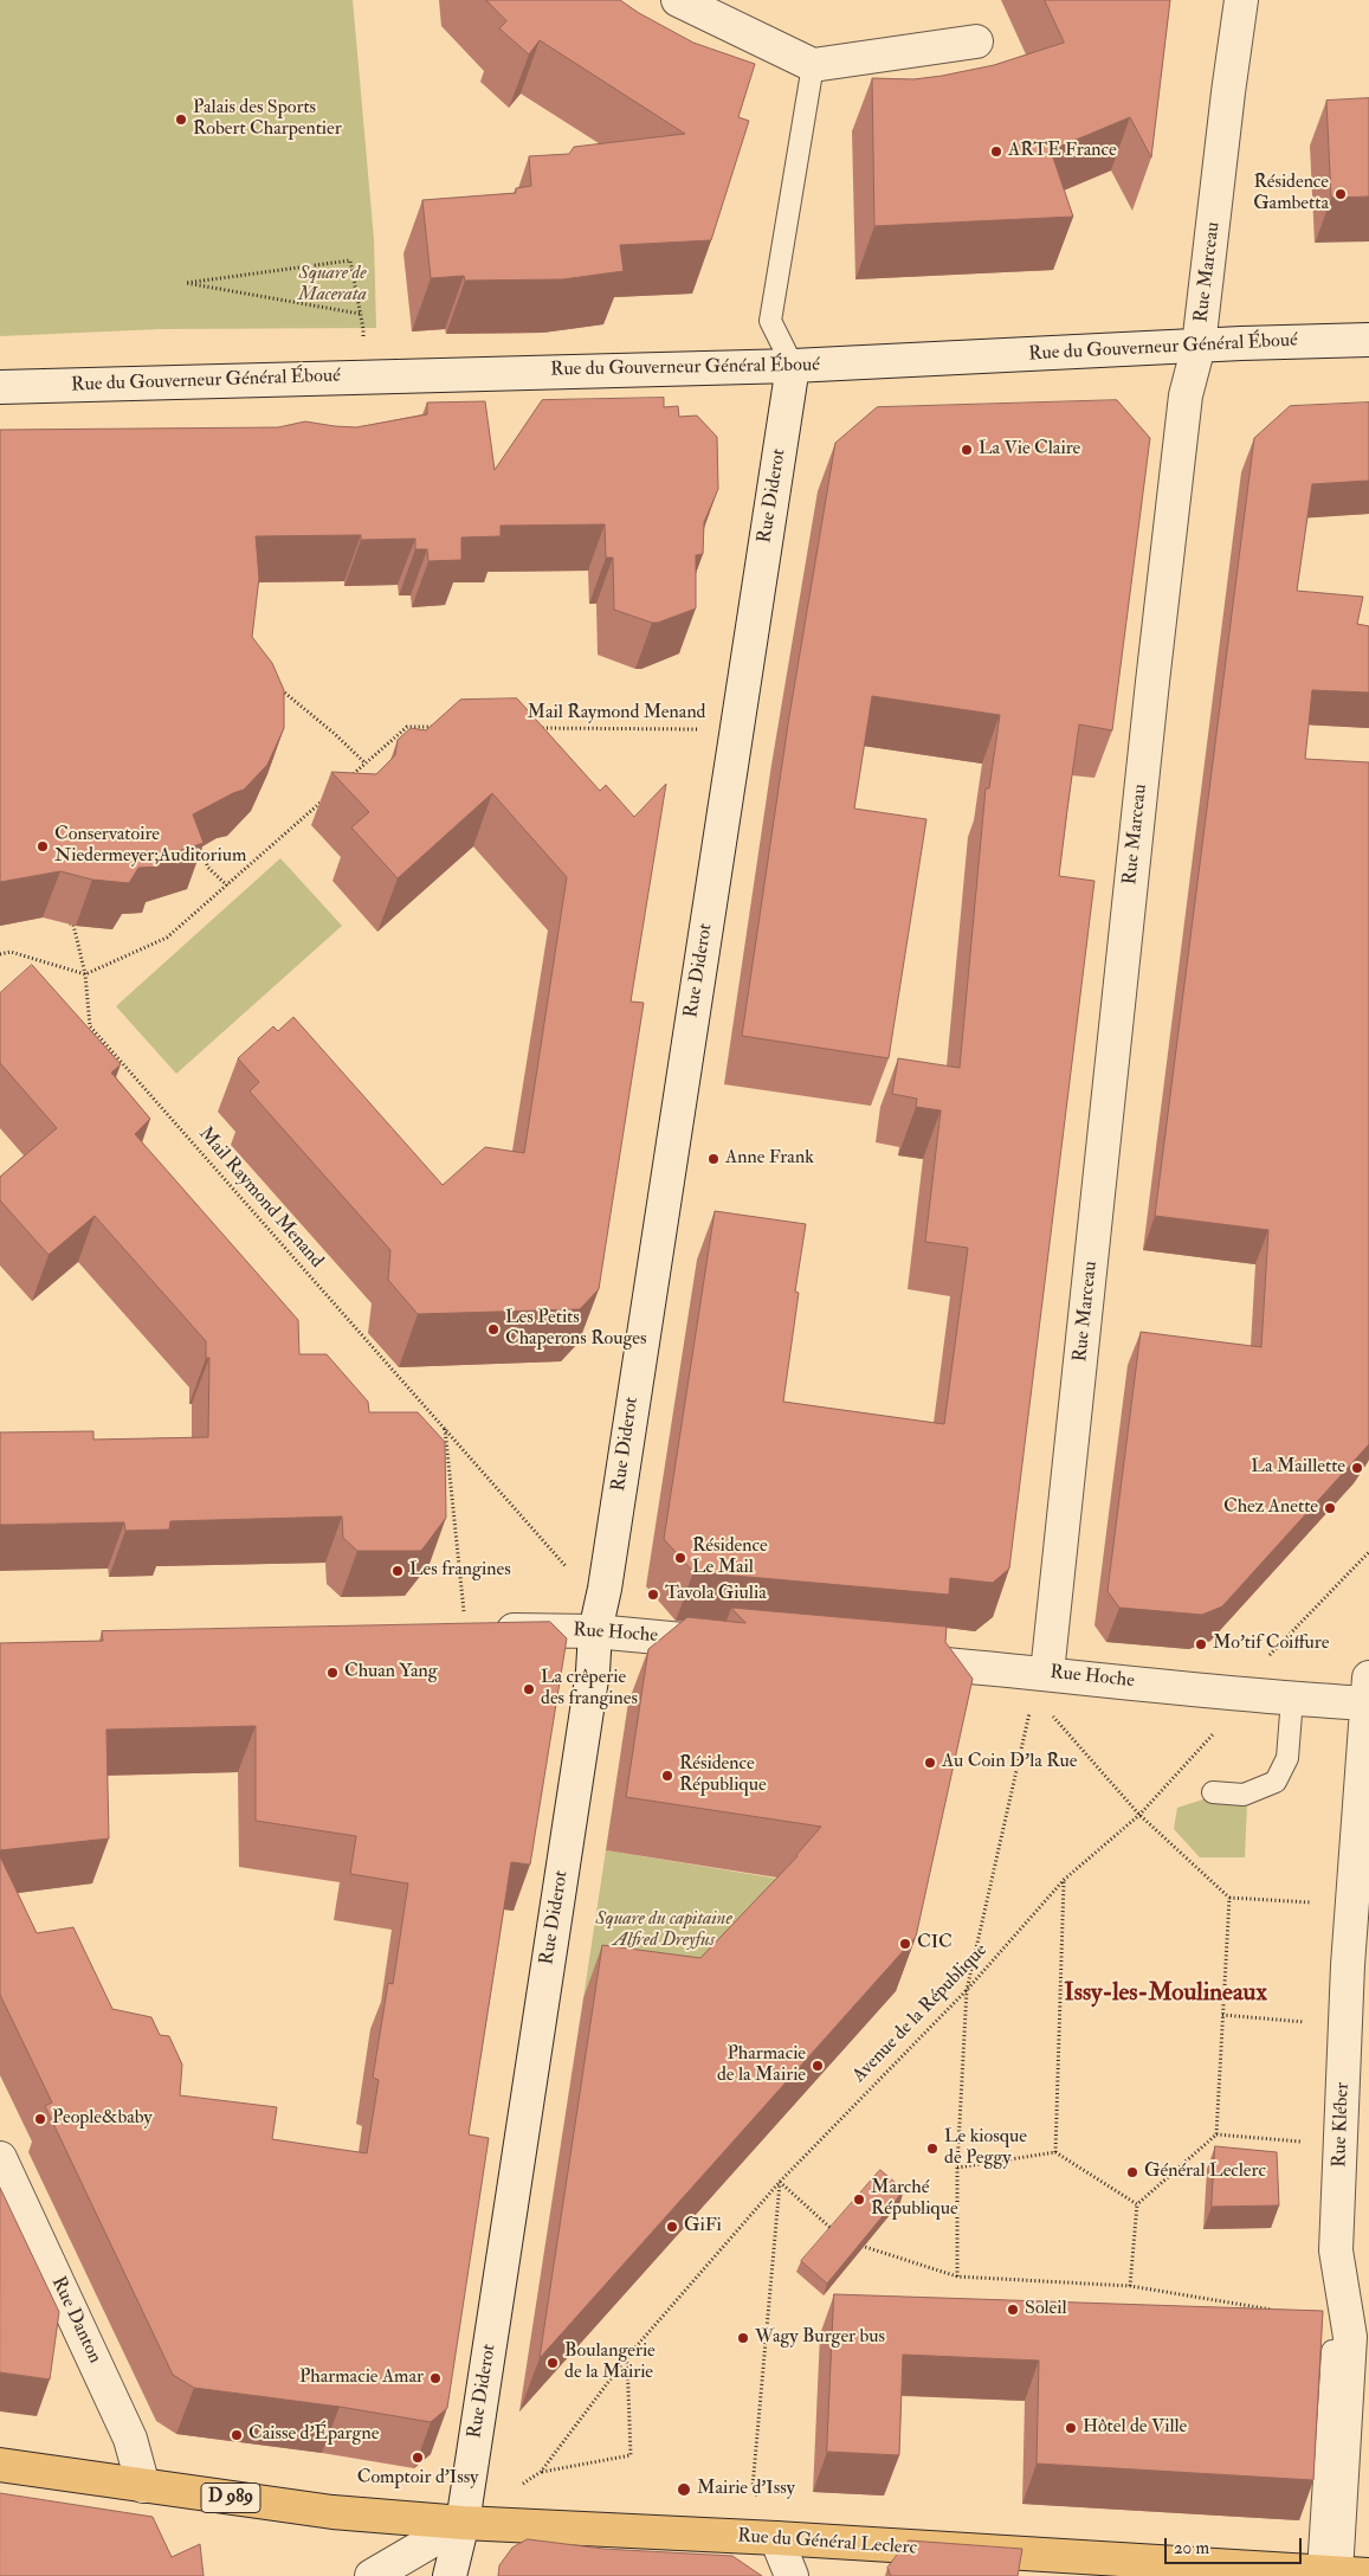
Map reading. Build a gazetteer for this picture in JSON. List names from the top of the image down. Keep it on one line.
{"streets":{"main road":["D 989","Rue du Général Leclerc"],"street":["Rue Marceau","Rue du Gouverneur Général Éboué","Rue Diderot","Rue Hoche","Rue Kléber","Rue Danton"],"path":["Mail Raymond Menand","Avenue de la République"]},"crossings":[["Rue Marceau","Rue du Gouverneur Général Éboué"],["Rue Marceau","Rue Hoche"],["Rue du Gouverneur Général Éboué","Rue Diderot"],["Rue Diderot","Mail Raymond Menand"],["Rue Diderot","Rue Hoche"],["Rue Diderot","D 989"],["Rue Diderot","Rue du Général Leclerc"],["Rue Hoche","Avenue de la République"],["Rue Hoche","Rue Kléber"],["Rue Kléber","Rue du Général Leclerc"],["Rue Danton","D 989"],["D 989","Rue du Général Leclerc"]],"districts":["Issy-les-Moulineaux"],"parks":["Square de Macerata","Square du capitaine Alfred Dreyfus"],"places":["Palais des Sports Robert Charpentier","ARTE France","Résidence Gambetta","La Vie Claire","Conservatoire Niedermeyer;Auditorium","Anne Frank","Les Petits Chaperons Rouges","La Maillette","Chez Anette","Résidence Le Mail","Les frangines","Tavola Giulia","Mo'tif Coiffure","Chuan Yang","La crêperie des frangines","Au Coin D'la Rue","Résidence République","CIC","Pharmacie de la Mairie","People&baby","Le kiosque de Peggy","Général Leclerc","Marché République","GiFi","Soleil","Wagy Burger bus","Boulangerie de la Mairie","Pharmacie Amar","Hôtel de Ville","Caisse d'Épargne","Comptoir d'Issy","Mairie d'Issy"],"scale_bar":"20 m"}
